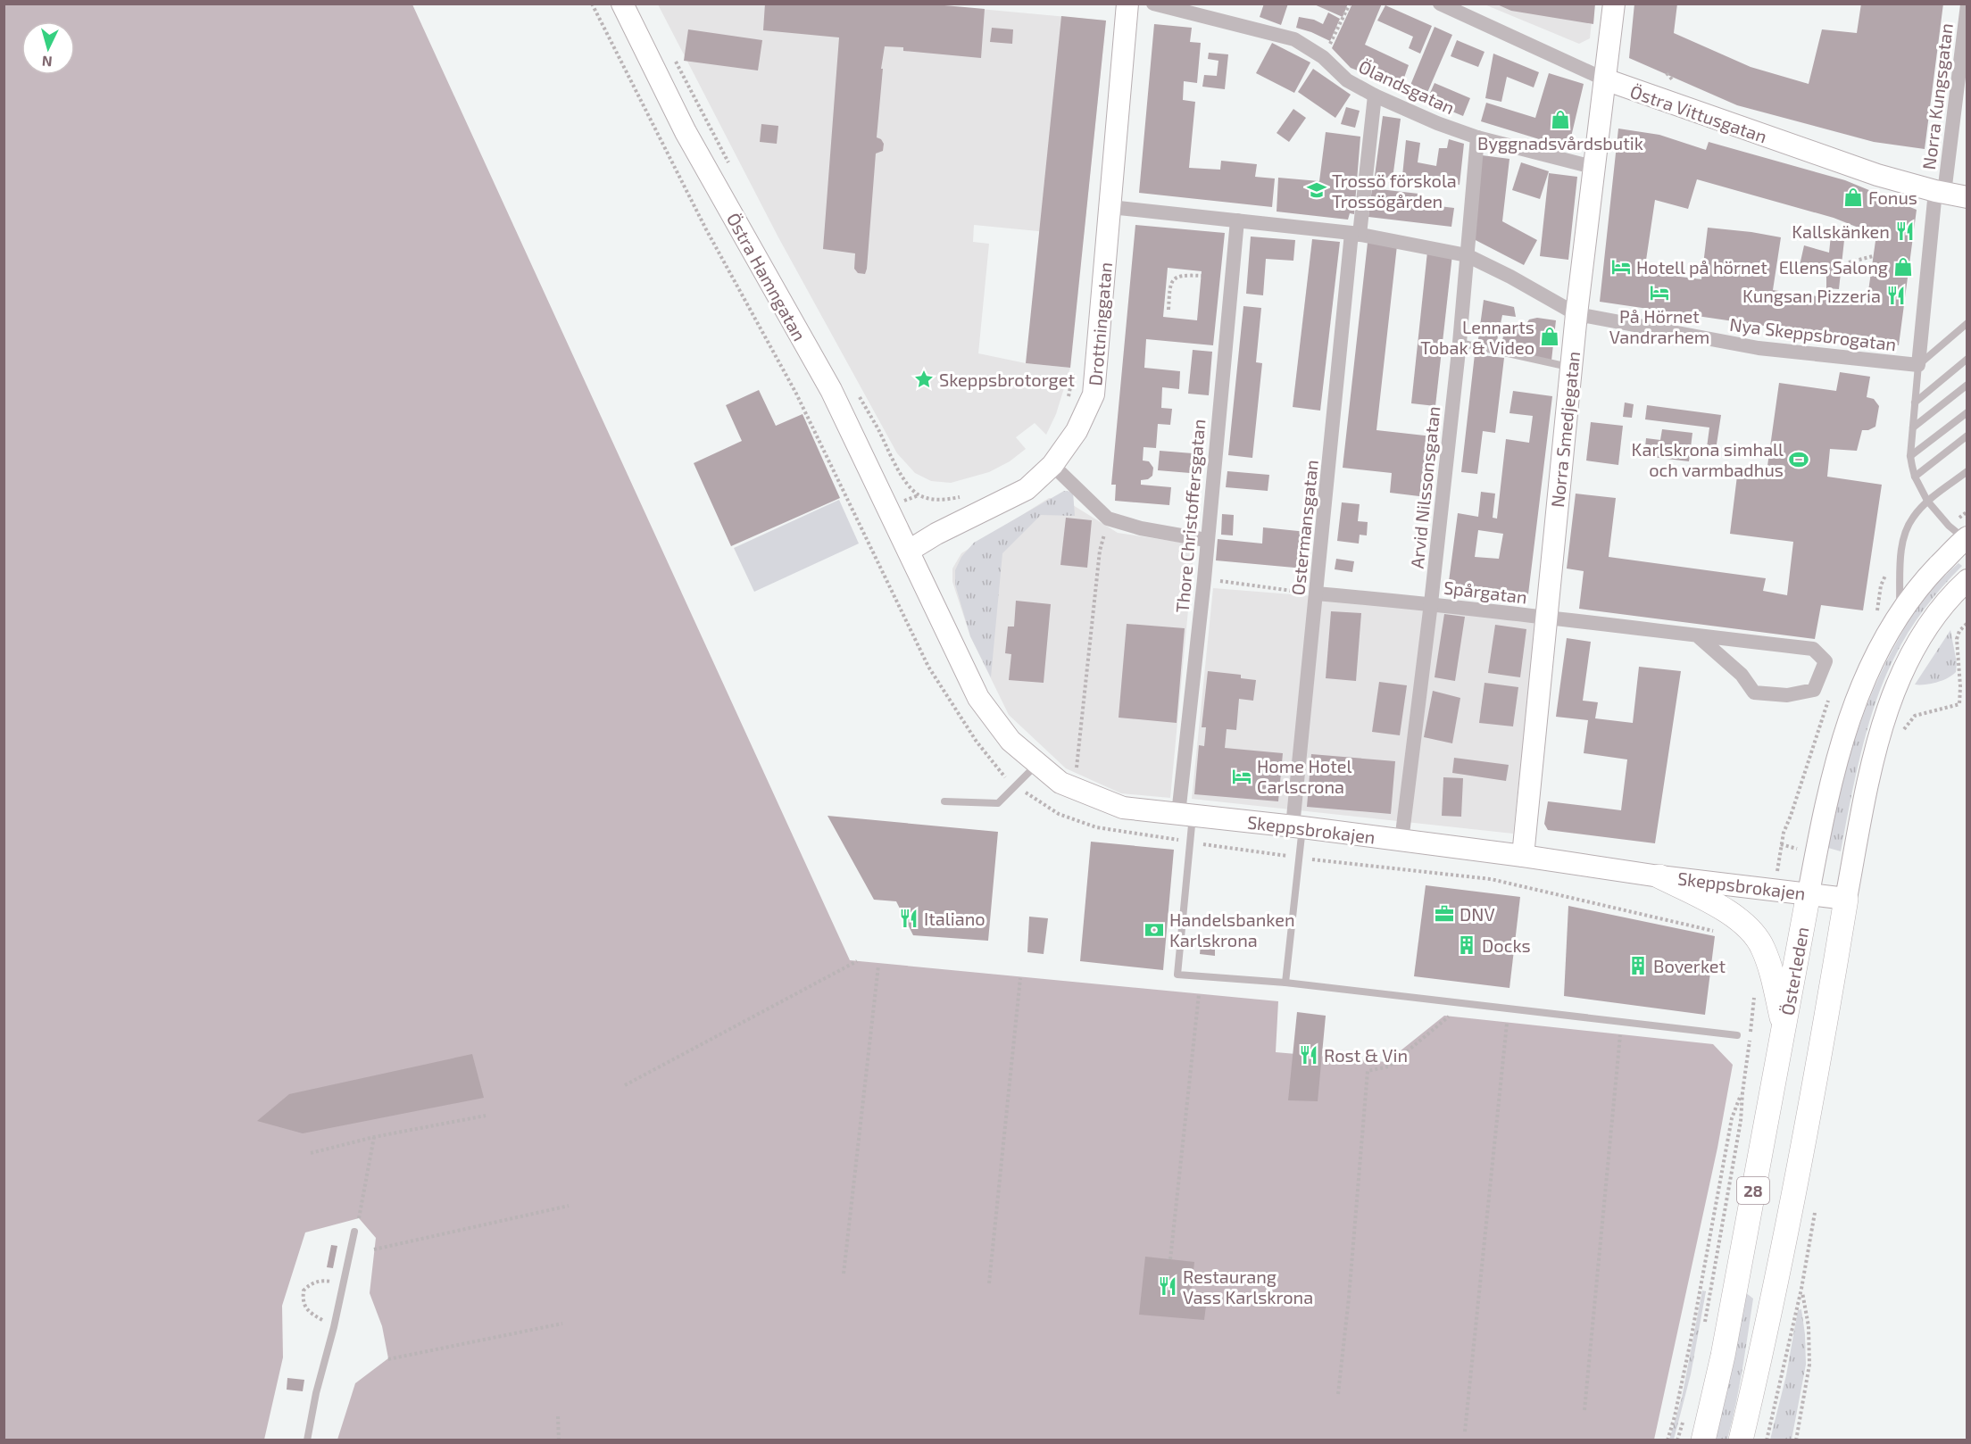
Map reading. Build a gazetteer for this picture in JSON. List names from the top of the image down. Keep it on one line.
{"streets":{"main road":["Österleden","28"],"street":["Ölandsgatan","Norra Kungsgatan","Östra Vittusgatan","Östra Hamngatan","Drottninggatan","Nya Skeppsbrogatan","Norra Smedjegatan","Arvid Nilssonsgatan","Thore Christoffersgatan","Ostermansgatan","Spårgatan","Skeppsbrokajen"]},"crossings":[["Ölandsgatan","Norra Smedjegatan"],["Ölandsgatan","Arvid Nilssonsgatan"],["Ölandsgatan","Ostermansgatan"],["Norra Kungsgatan","Östra Vittusgatan"],["Norra Kungsgatan","Nya Skeppsbrogatan"],["Norra Kungsgatan","Österleden"],["Östra Vittusgatan","Norra Smedjegatan"],["Östra Hamngatan","Drottninggatan"],["Östra Hamngatan","Skeppsbrokajen"],["Drottninggatan","Nya Skeppsbrogatan"],["Drottninggatan","Skeppsbrokajen"],["Nya Skeppsbrogatan","Norra Smedjegatan"],["Nya Skeppsbrogatan","Arvid Nilssonsgatan"],["Nya Skeppsbrogatan","Thore Christoffersgatan"],["Nya Skeppsbrogatan","Ostermansgatan"],["Norra Smedjegatan","Spårgatan"],["Norra Smedjegatan","Skeppsbrokajen"],["Arvid Nilssonsgatan","Spårgatan"],["Arvid Nilssonsgatan","Skeppsbrokajen"],["Thore Christoffersgatan","Skeppsbrokajen"],["Ostermansgatan","Spårgatan"],["Ostermansgatan","Skeppsbrokajen"],["Skeppsbrokajen","Österleden"],["Skeppsbrokajen","28"]],"places":{"shop":["Byggnadsvårdsbutik","Fonus","Ellens Salong","Lennarts Tobak & Video"],"school or university":["Trossö förskola Trossögården"],"restaurant":["Kallskänken","Kungsan Pizzeria","Italiano","Rost & Vin","Restaurang Vass Karlskrona"],"hotel":["Hotell på hörnet","På Hörnet Vandrarhem","Home Hotel Carlscrona"],"place":["Skeppsbrotorget"],"sports":["Karlskrona simhall och varmbadhus"],"office":["DNV"],"bank":["Handelsbanken Karlskrona"],"building":["Docks","Boverket"]},"north":"bottom"}
